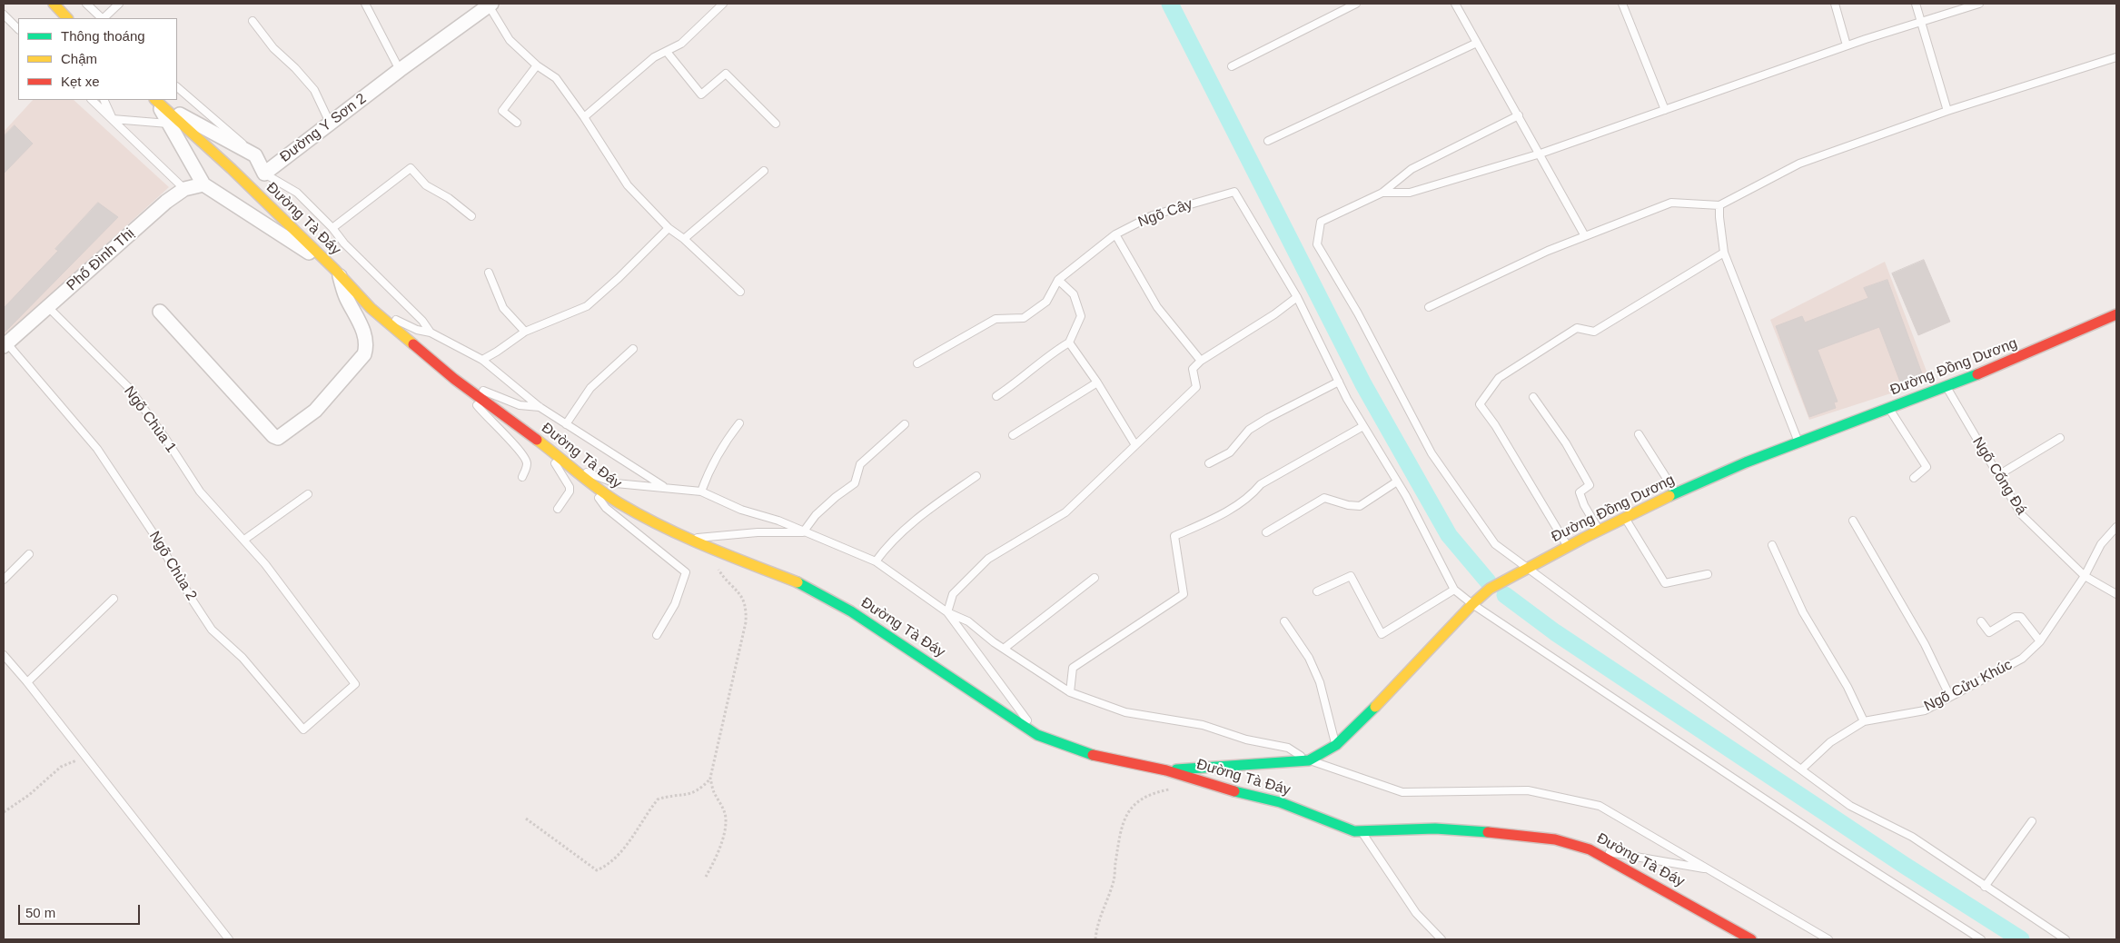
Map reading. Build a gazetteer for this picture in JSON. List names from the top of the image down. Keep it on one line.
{"streets":{"street":["Đường Y Sơn 2","Đường Tà Đáy","Phố Đình Thị","Đường Đồng Dương"],"lane":["Ngõ Cây","Ngõ Chùa 1","Ngõ Cống Đá","Ngõ Chùa 2","Ngõ Cửu Khúc"]},"crossings":[["Đường Tà Đáy","Đường Đồng Dương"],["Phố Đình Thị","Ngõ Chùa 1"],["Phố Đình Thị","Ngõ Chùa 2"],["Đường Đồng Dương","Ngõ Cống Đá"],["Ngõ Chùa 1","Ngõ Chùa 2"],["Ngõ Cống Đá","Ngõ Cửu Khúc"]],"legend":["Thông thoáng","Chậm","Kẹt xe"],"scale_bar":"50 m"}
